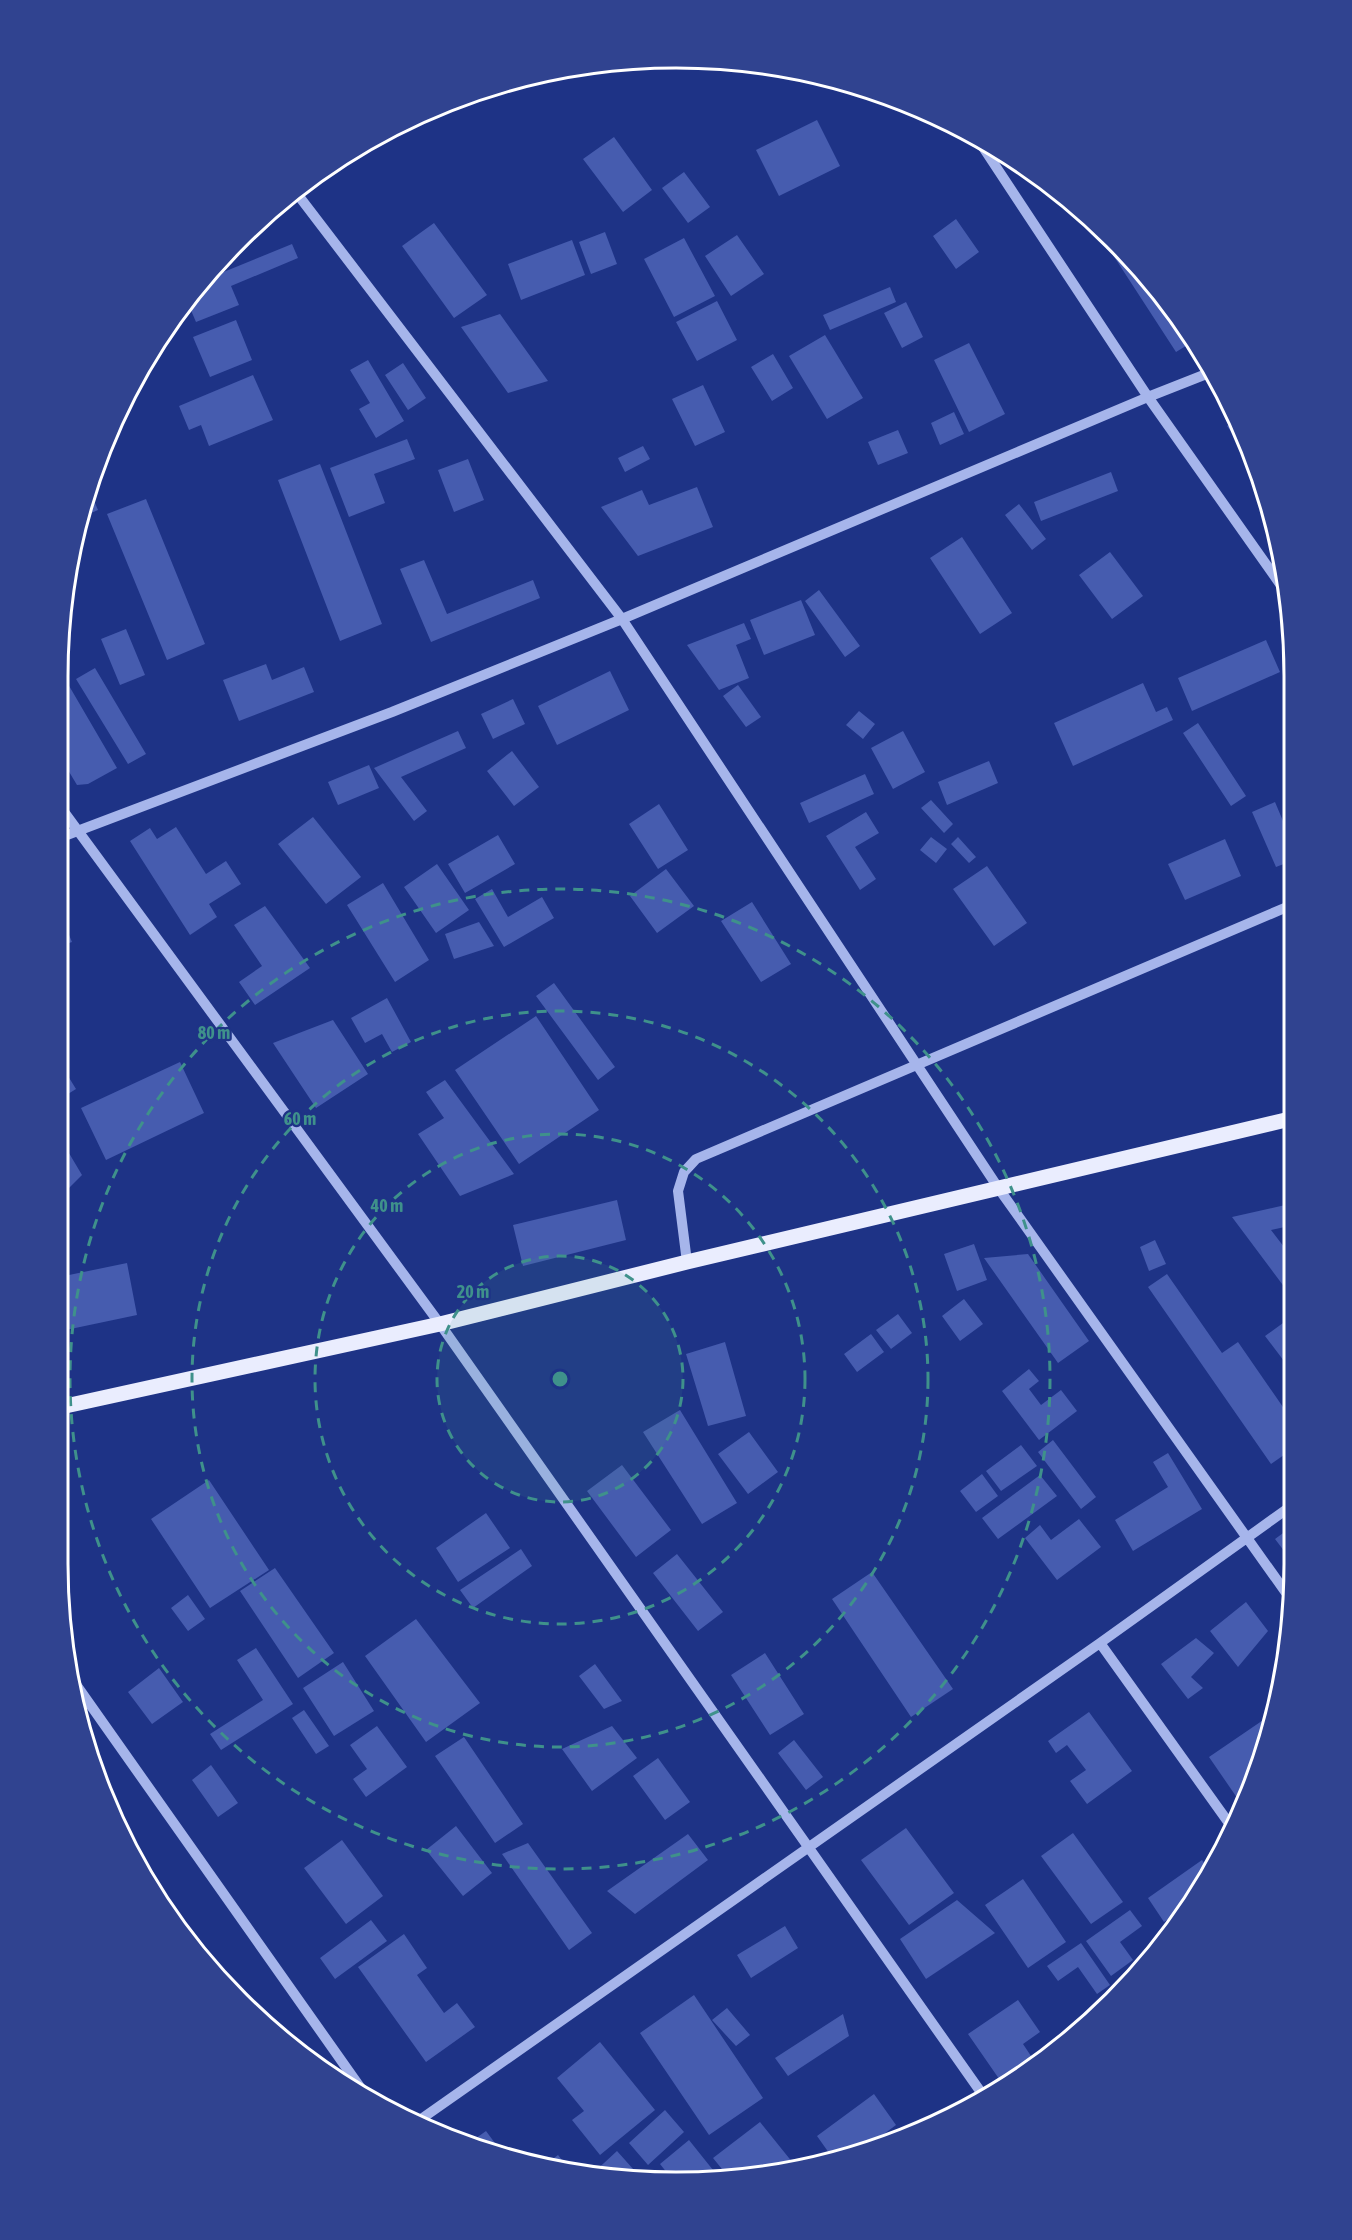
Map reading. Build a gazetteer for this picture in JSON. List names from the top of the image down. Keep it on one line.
{"rings":["80 m","60 m","40 m","20 m"]}
